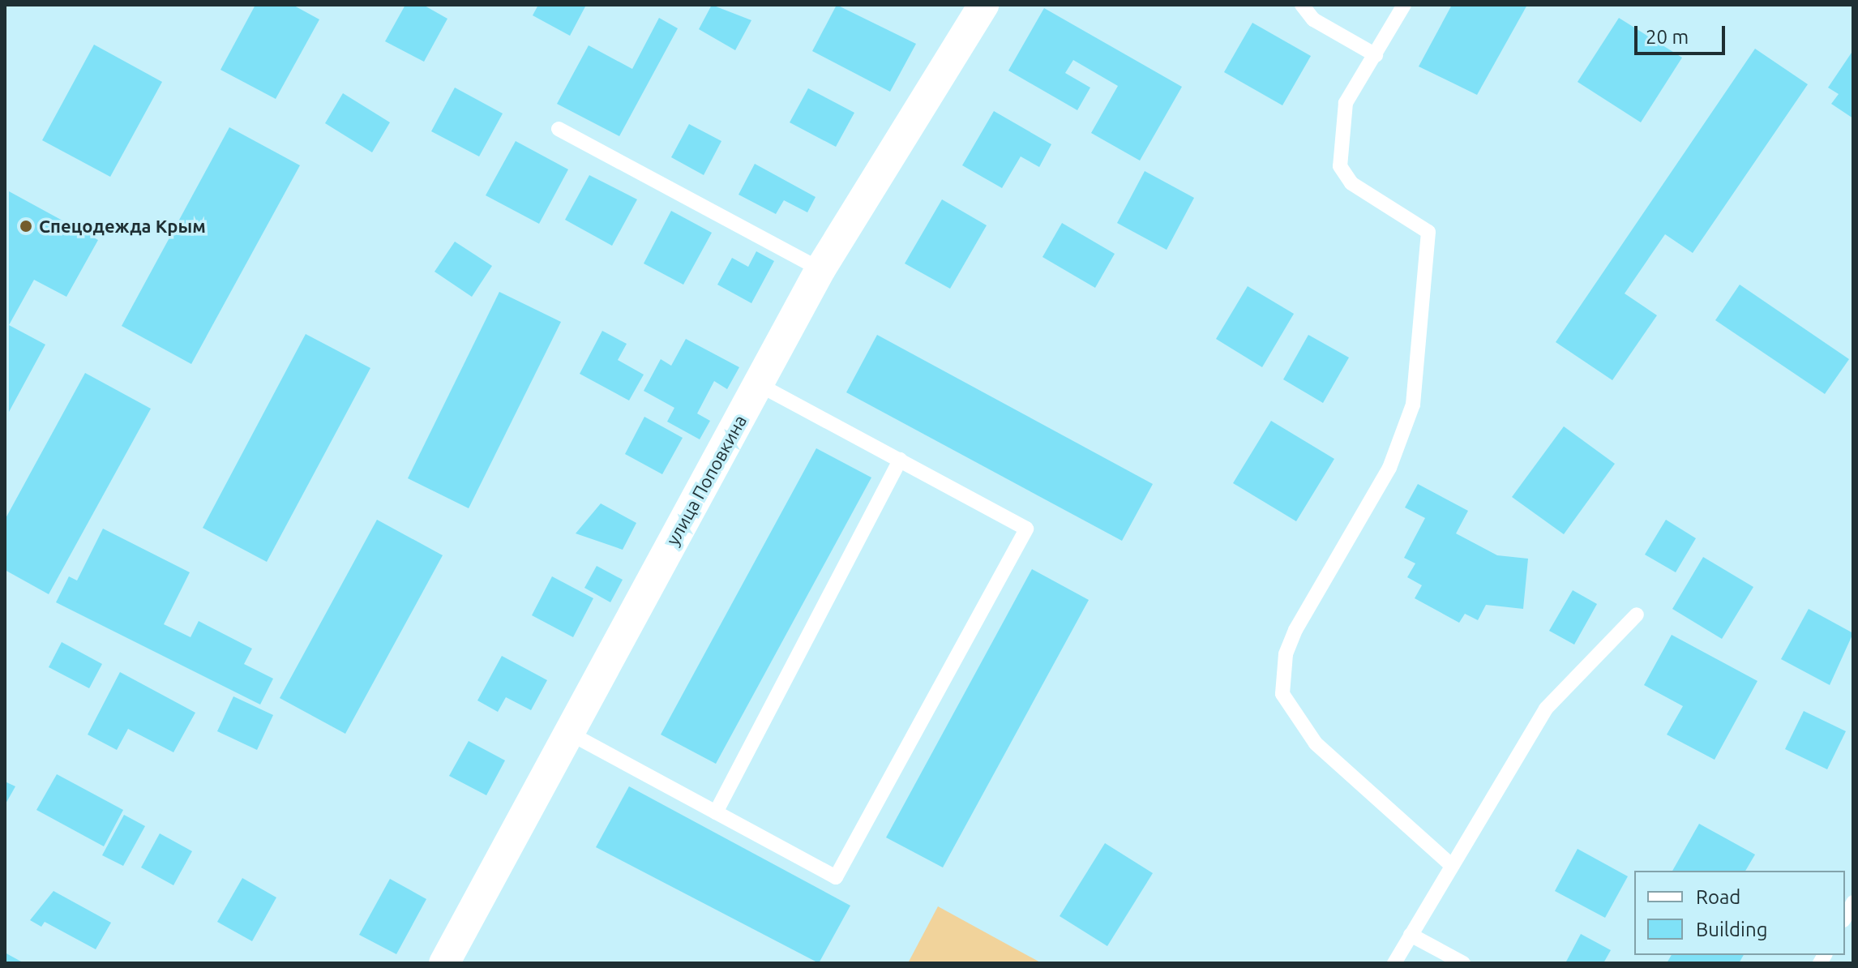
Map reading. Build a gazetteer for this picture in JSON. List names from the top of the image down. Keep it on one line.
{"streets":{"street":["улица Поповкина"]},"places":["Спецодежда Крым"],"legend":["Road","Building"],"scale_bar":"20 m"}
